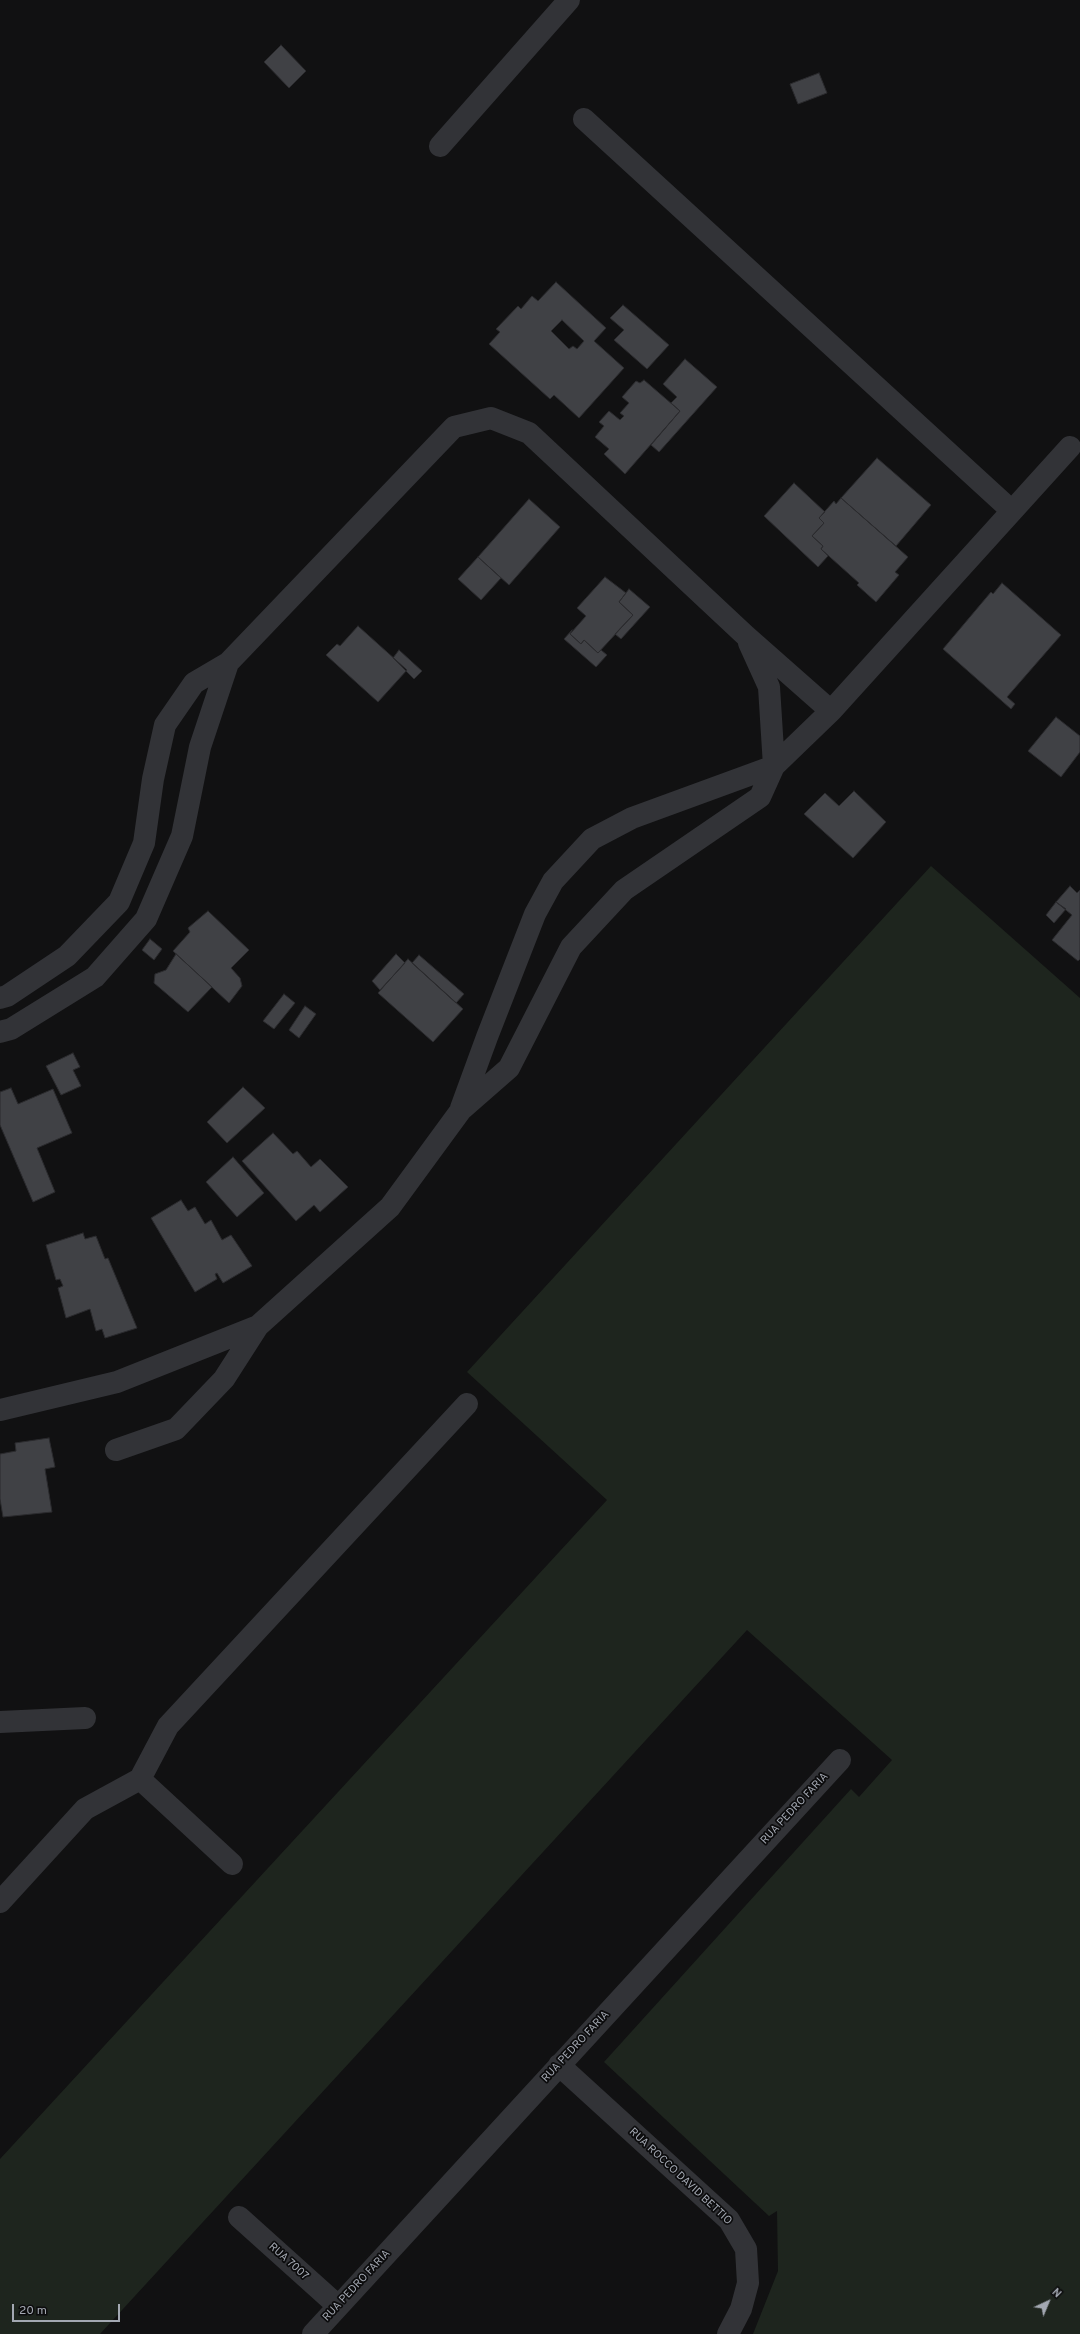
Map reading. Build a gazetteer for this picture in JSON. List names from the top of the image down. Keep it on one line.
{"streets":{"street":["RUA PEDRO FARIA","RUA ROCCO DAVID BETTIO","RUA 7007"]},"crossings":[["RUA PEDRO FARIA","RUA ROCCO DAVID BETTIO"],["RUA PEDRO FARIA","RUA 7007"]],"scale_bar":"20 m","north":"top right"}
